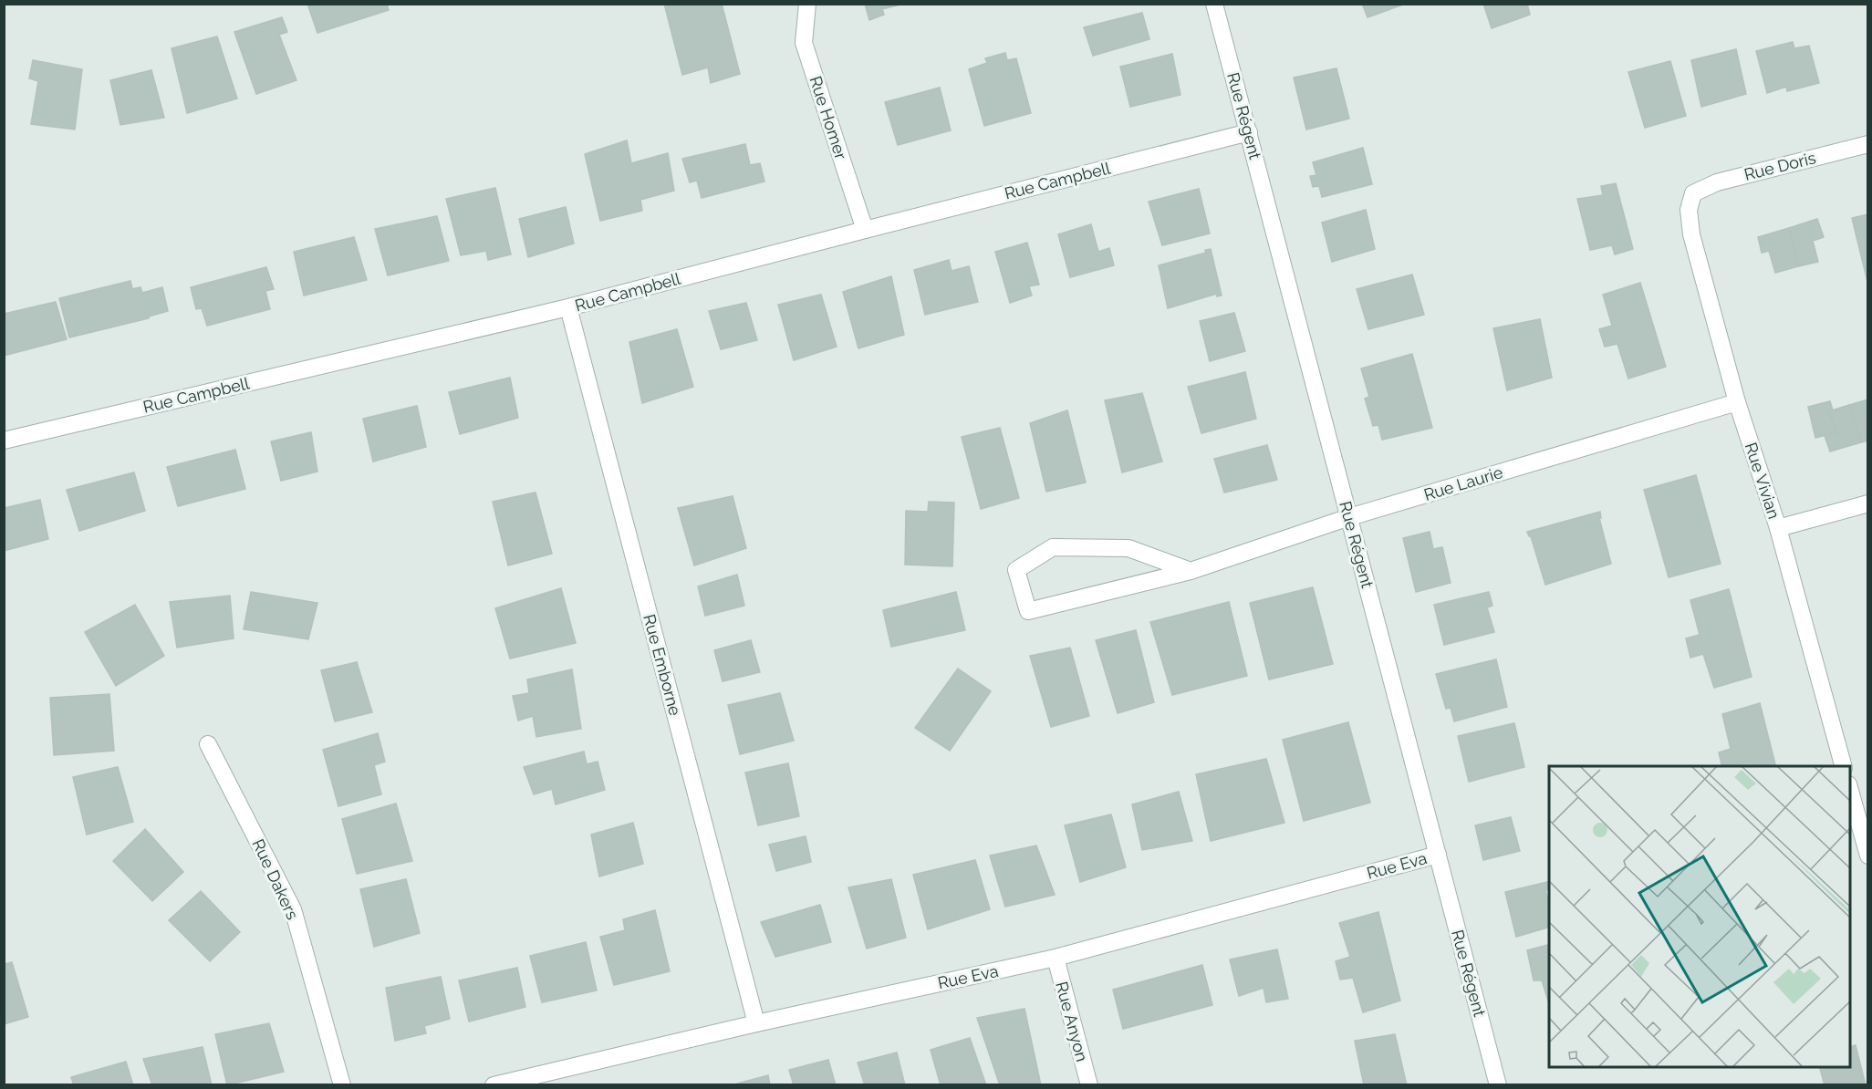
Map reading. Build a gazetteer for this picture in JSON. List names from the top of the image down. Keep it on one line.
{"streets":{"street":["Rue Régent","Rue Homer","Rue Doris","Rue Campbell","Rue Vivian","Rue Laurie","Rue Emborne","Rue Eva","Rue Dakers","Rue Anyon"]},"crossings":[["Rue Régent","Rue Campbell"],["Rue Régent","Rue Laurie"],["Rue Régent","Rue Eva"],["Rue Homer","Rue Campbell"],["Rue Doris","Rue Vivian"],["Rue Campbell","Rue Emborne"],["Rue Vivian","Rue Laurie"],["Rue Emborne","Rue Eva"],["Rue Eva","Rue Anyon"]]}
